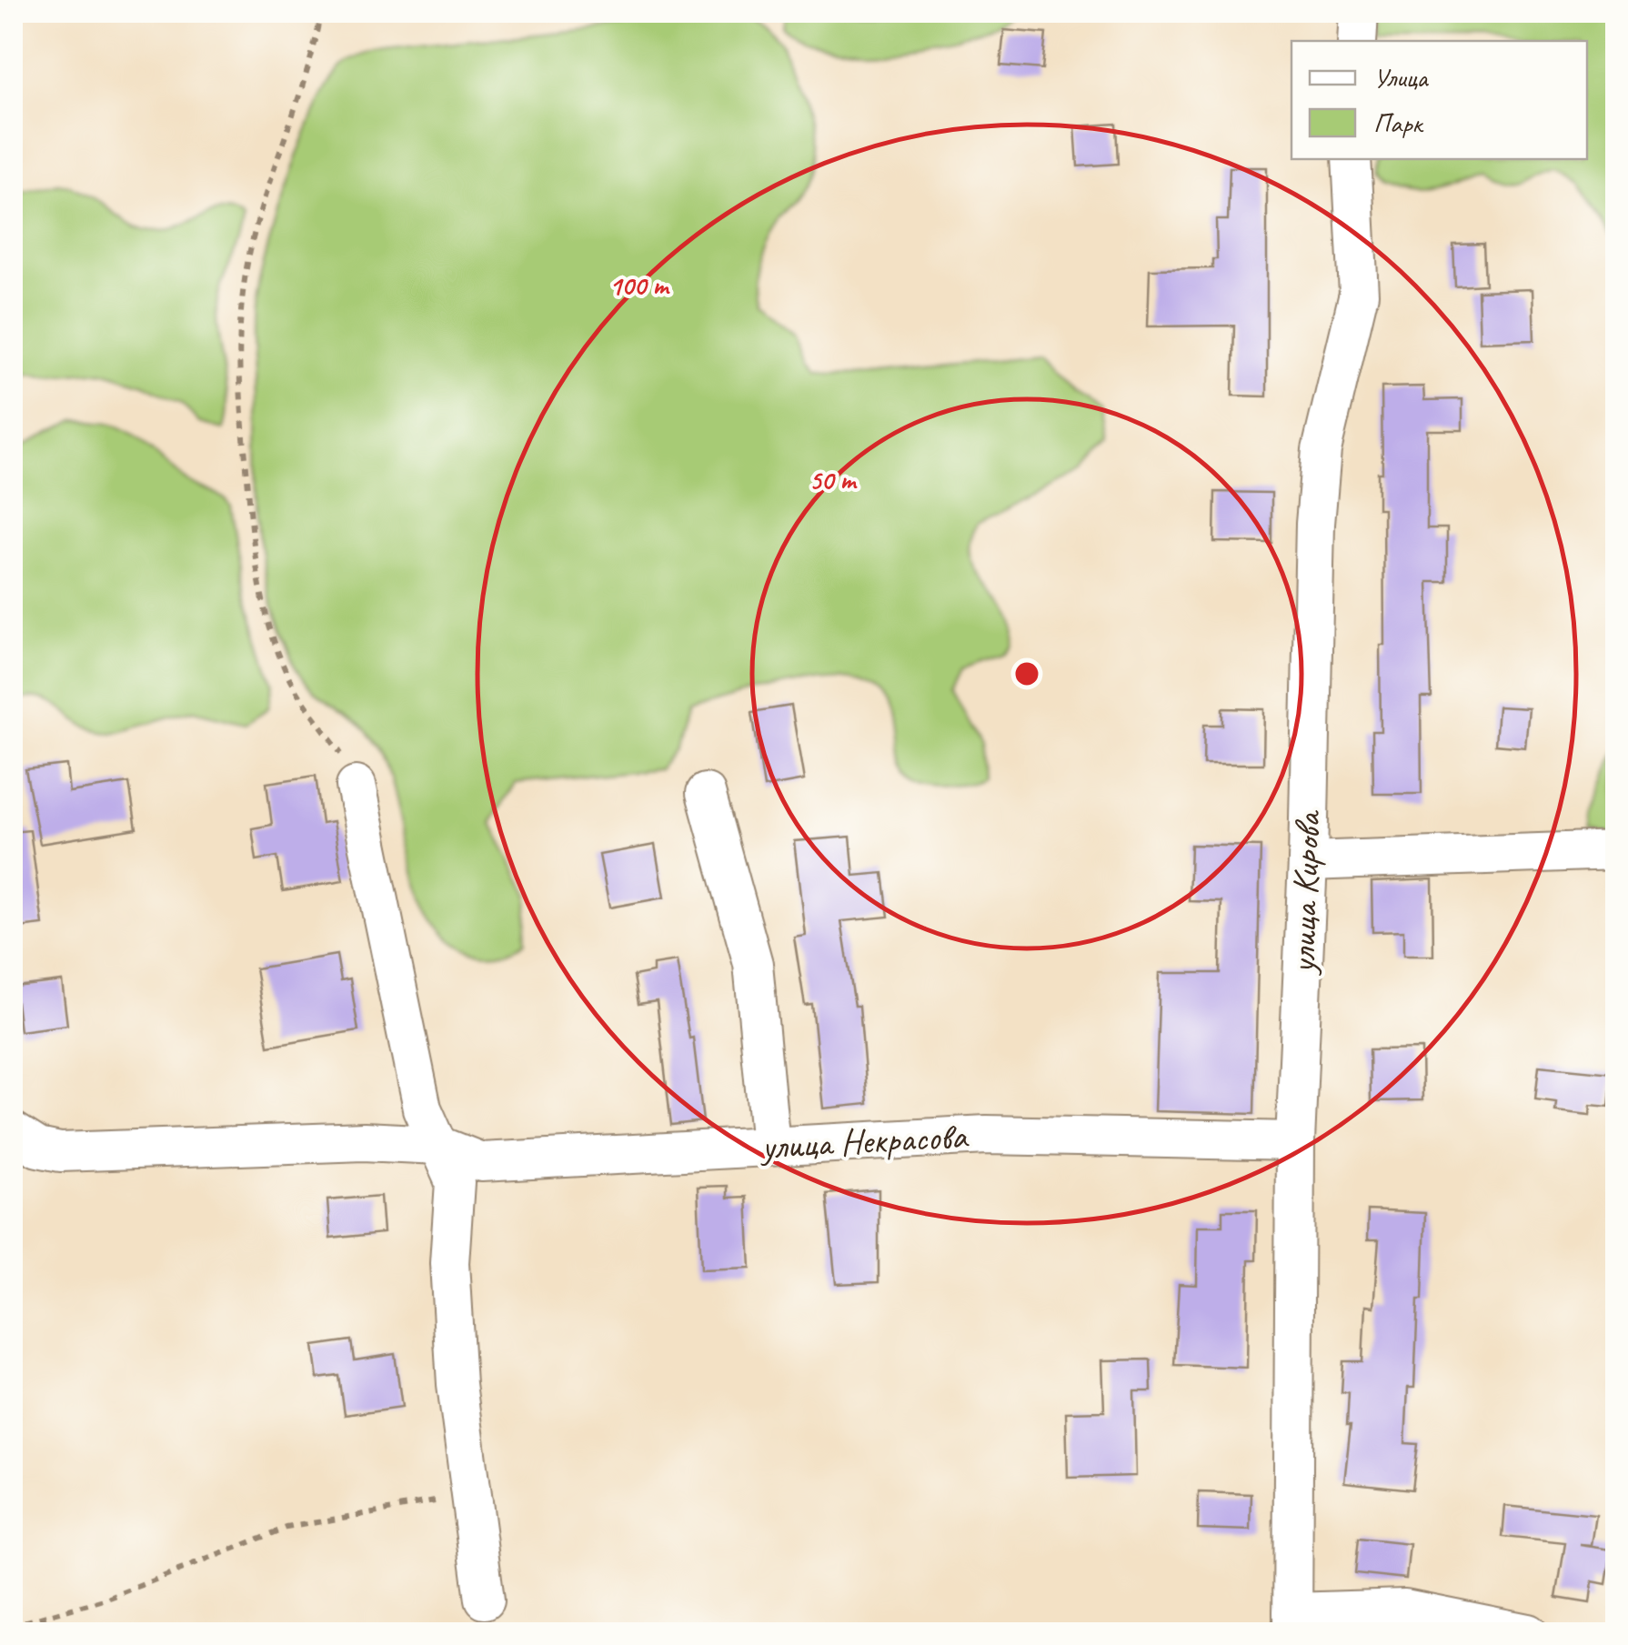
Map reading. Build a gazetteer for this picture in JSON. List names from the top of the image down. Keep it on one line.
{"streets":{"street":["улица Кирова","улица Некрасова"]},"crossings":[["улица Кирова","улица Некрасова"]],"legend":["Улица","Парк"],"rings":["100 m","50 m"]}
